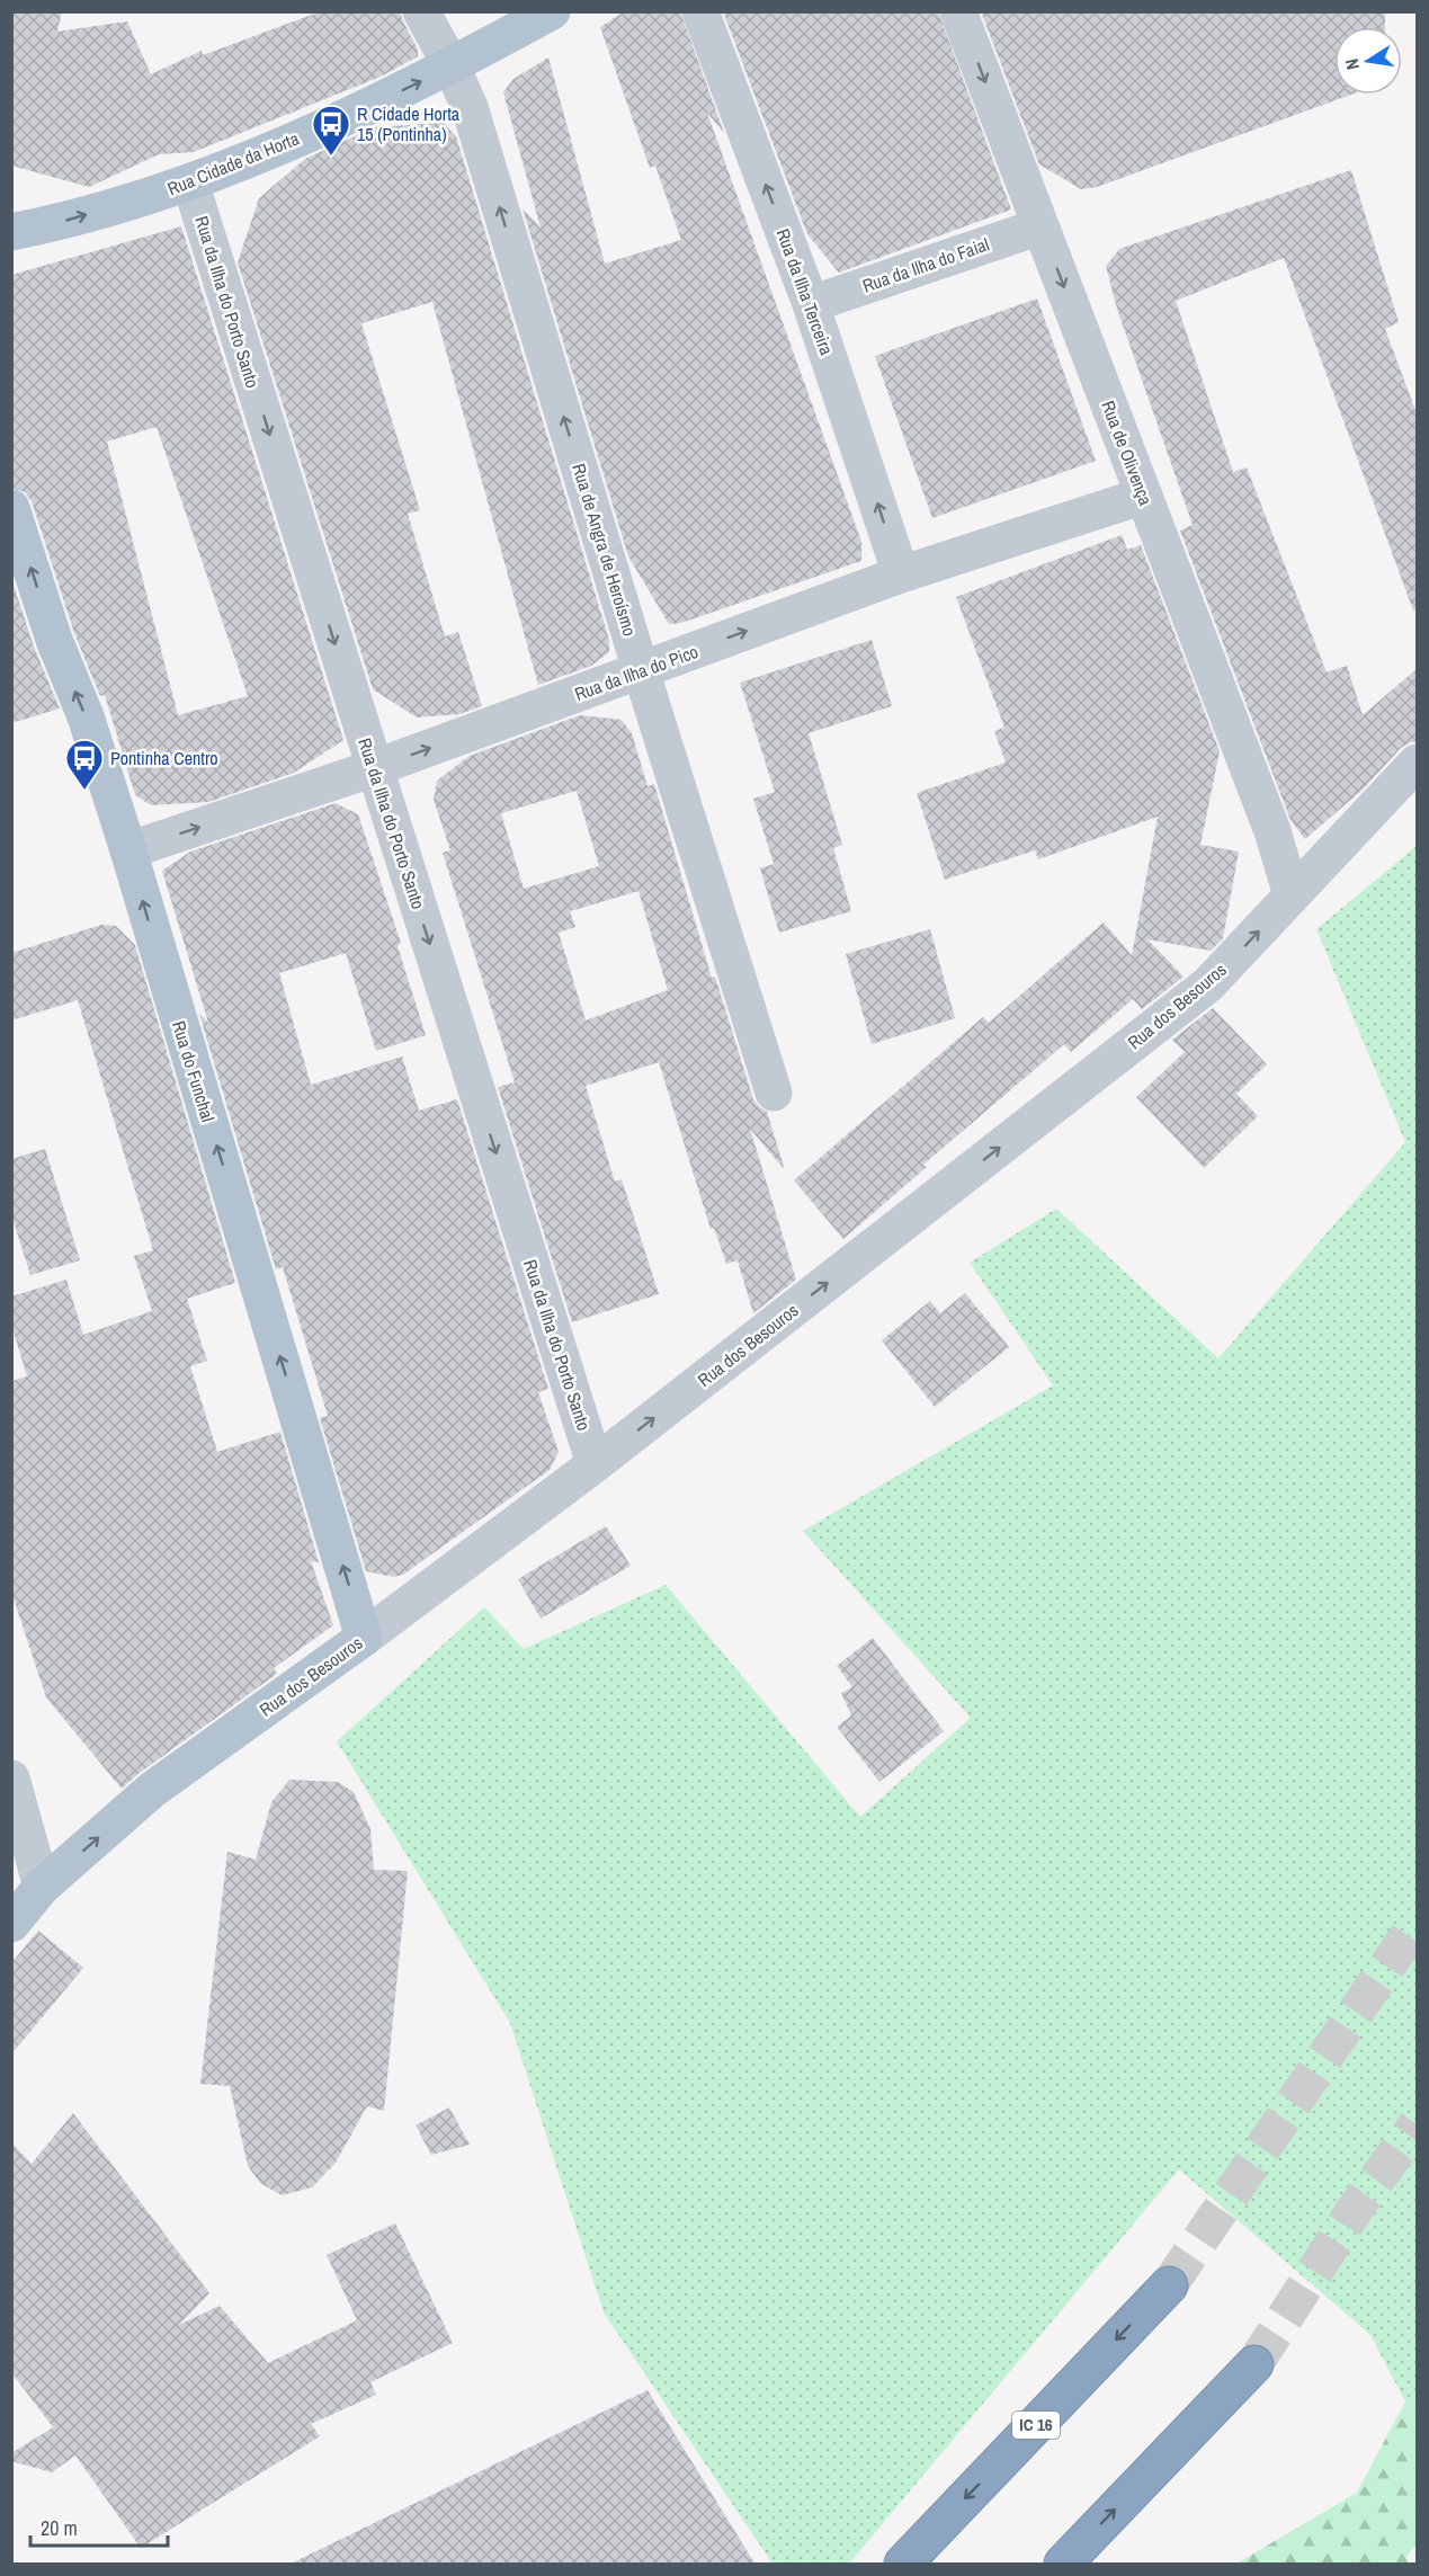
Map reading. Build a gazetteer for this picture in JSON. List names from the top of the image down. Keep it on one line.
{"streets":{"highway":["IC 16"],"main road":["Rua Cidade da Horta","Rua dos Besouros","Rua do Funchal"],"street":["Rua da Ilha do Faial","Rua da Ilha Terceira","Rua da Ilha do Porto Santo","Rua de Olivença","Rua de Angra de Heroísmo","Rua da Ilha do Pico"]},"crossings":[["Rua Cidade da Horta","Rua da Ilha do Porto Santo"],["Rua Cidade da Horta","Rua de Angra de Heroísmo"],["Rua da Ilha do Faial","Rua da Ilha Terceira"],["Rua da Ilha do Faial","Rua de Olivença"],["Rua da Ilha Terceira","Rua da Ilha do Pico"],["Rua da Ilha do Porto Santo","Rua da Ilha do Pico"],["Rua da Ilha do Porto Santo","Rua dos Besouros"],["Rua de Olivença","Rua da Ilha do Pico"],["Rua de Olivença","Rua dos Besouros"],["Rua de Angra de Heroísmo","Rua da Ilha do Pico"],["Rua da Ilha do Pico","Rua do Funchal"],["Rua dos Besouros","Rua do Funchal"]],"one_way":["Rua Cidade da Horta","Rua da Ilha Terceira","Rua da Ilha do Porto Santo","Rua de Olivença","Rua de Angra de Heroísmo","Rua da Ilha do Pico","Rua dos Besouros","Rua do Funchal"],"places":{"bus stop":["R Cidade Horta 15 (Pontinha)","Pontinha Centro"]},"scale_bar":"20 m","north":"left"}
